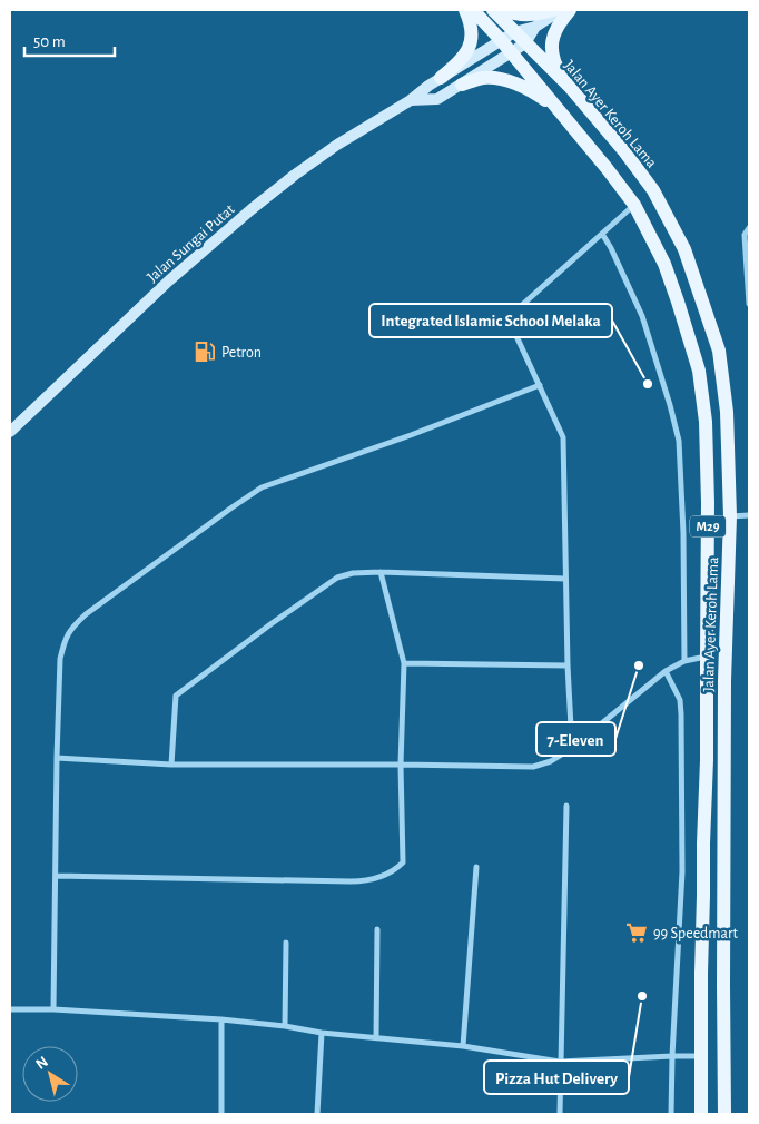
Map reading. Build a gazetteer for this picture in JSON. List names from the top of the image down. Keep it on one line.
{"streets":{"main road":["Jalan Ayer Keroh Lama","Jalan Sungai Putat","M29"]},"crossings":[["Jalan Ayer Keroh Lama","Jalan Sungai Putat"]],"places":{"fuel station":["Petron"],"other":["Integrated Islamic School Melaka","7-Eleven","Pizza Hut Delivery"],"supermarket":["99 Speedmart"]},"scale_bar":"50 m","north":"top left"}
